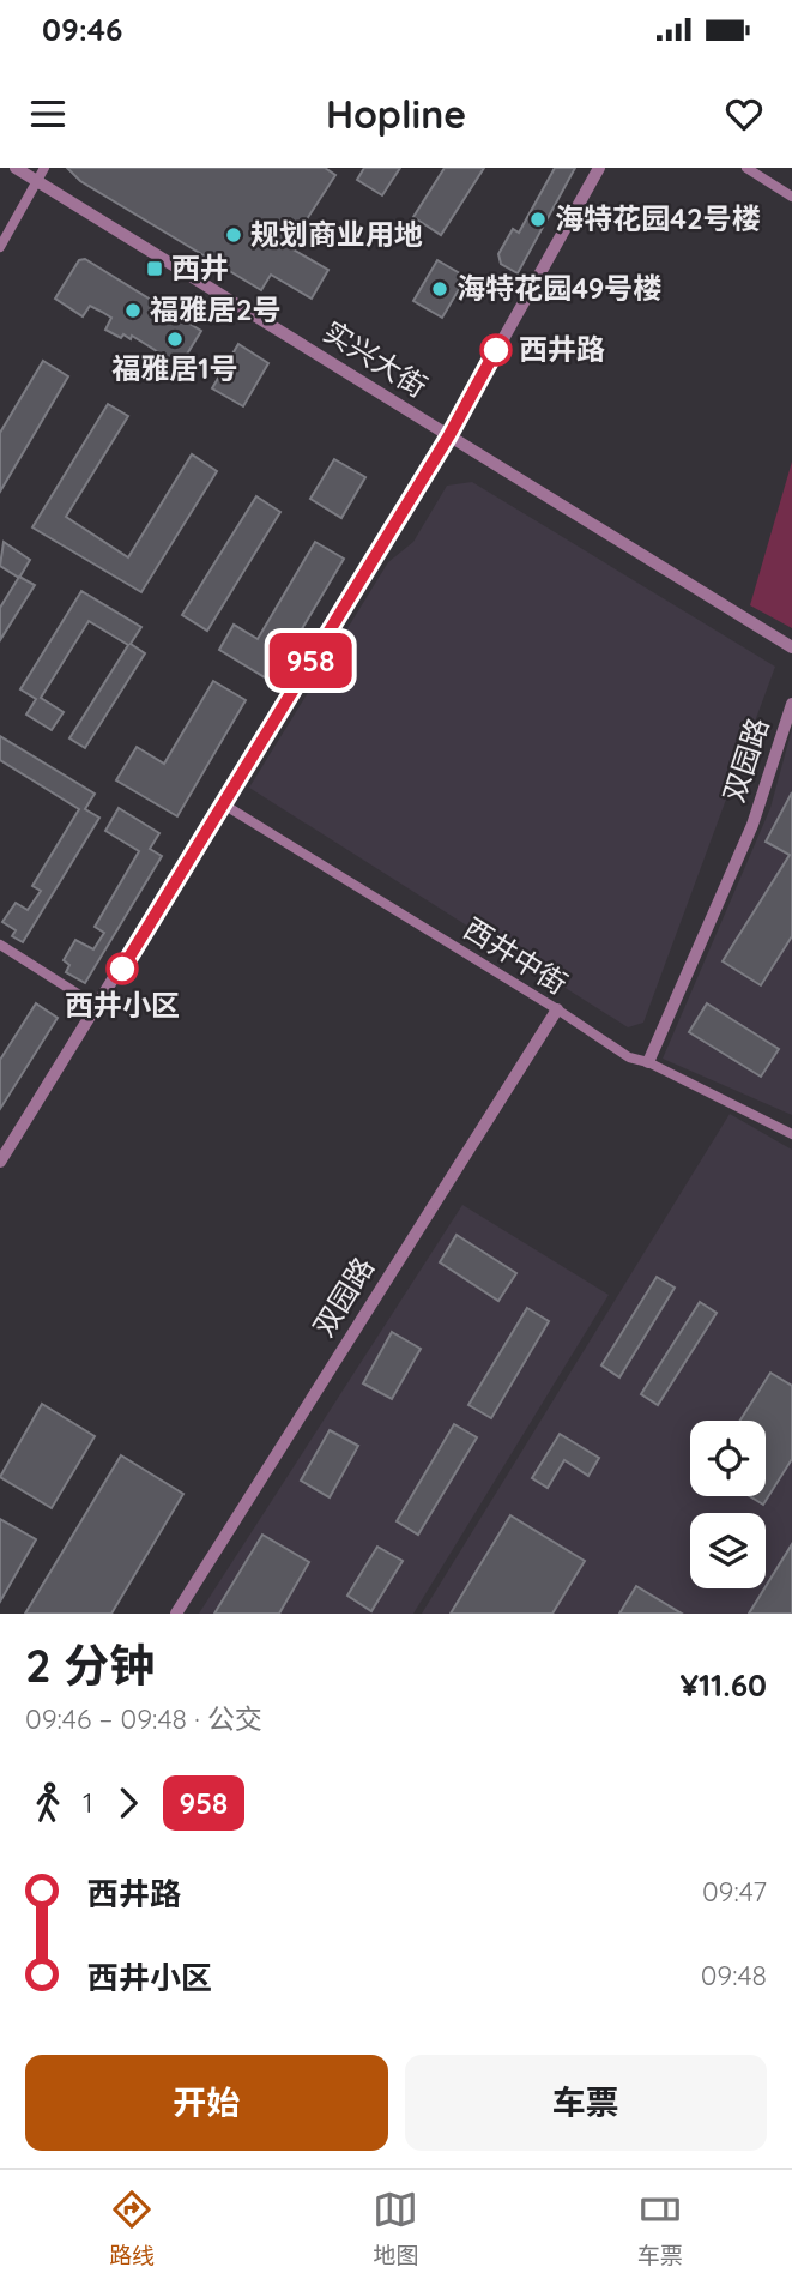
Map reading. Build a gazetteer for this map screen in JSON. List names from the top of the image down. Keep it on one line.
{"streets":{"street":["实兴大街","双园路","西井中街"]},"crossings":[["双园路","西井中街"]],"places":{"other":["海特花园42号楼","规划商业用地","海特花园49号楼","福雅居2号","福雅居1号","西井路","西井小区"],"transit":["西井"]},"lines":["bus line 958"],"page":{"status":"09:46","header":"Hopline","on_map":"958","heading":["2 分钟","09:46 – 09:48 · 公交","¥11.60"],"legs":["1","958"],"list":[{"name":"西井路","value":"09:47"},{"name":"西井小区","value":"09:48"}],"buttons":["开始","车票"],"tabs":["路线","地图","车票"]}}
